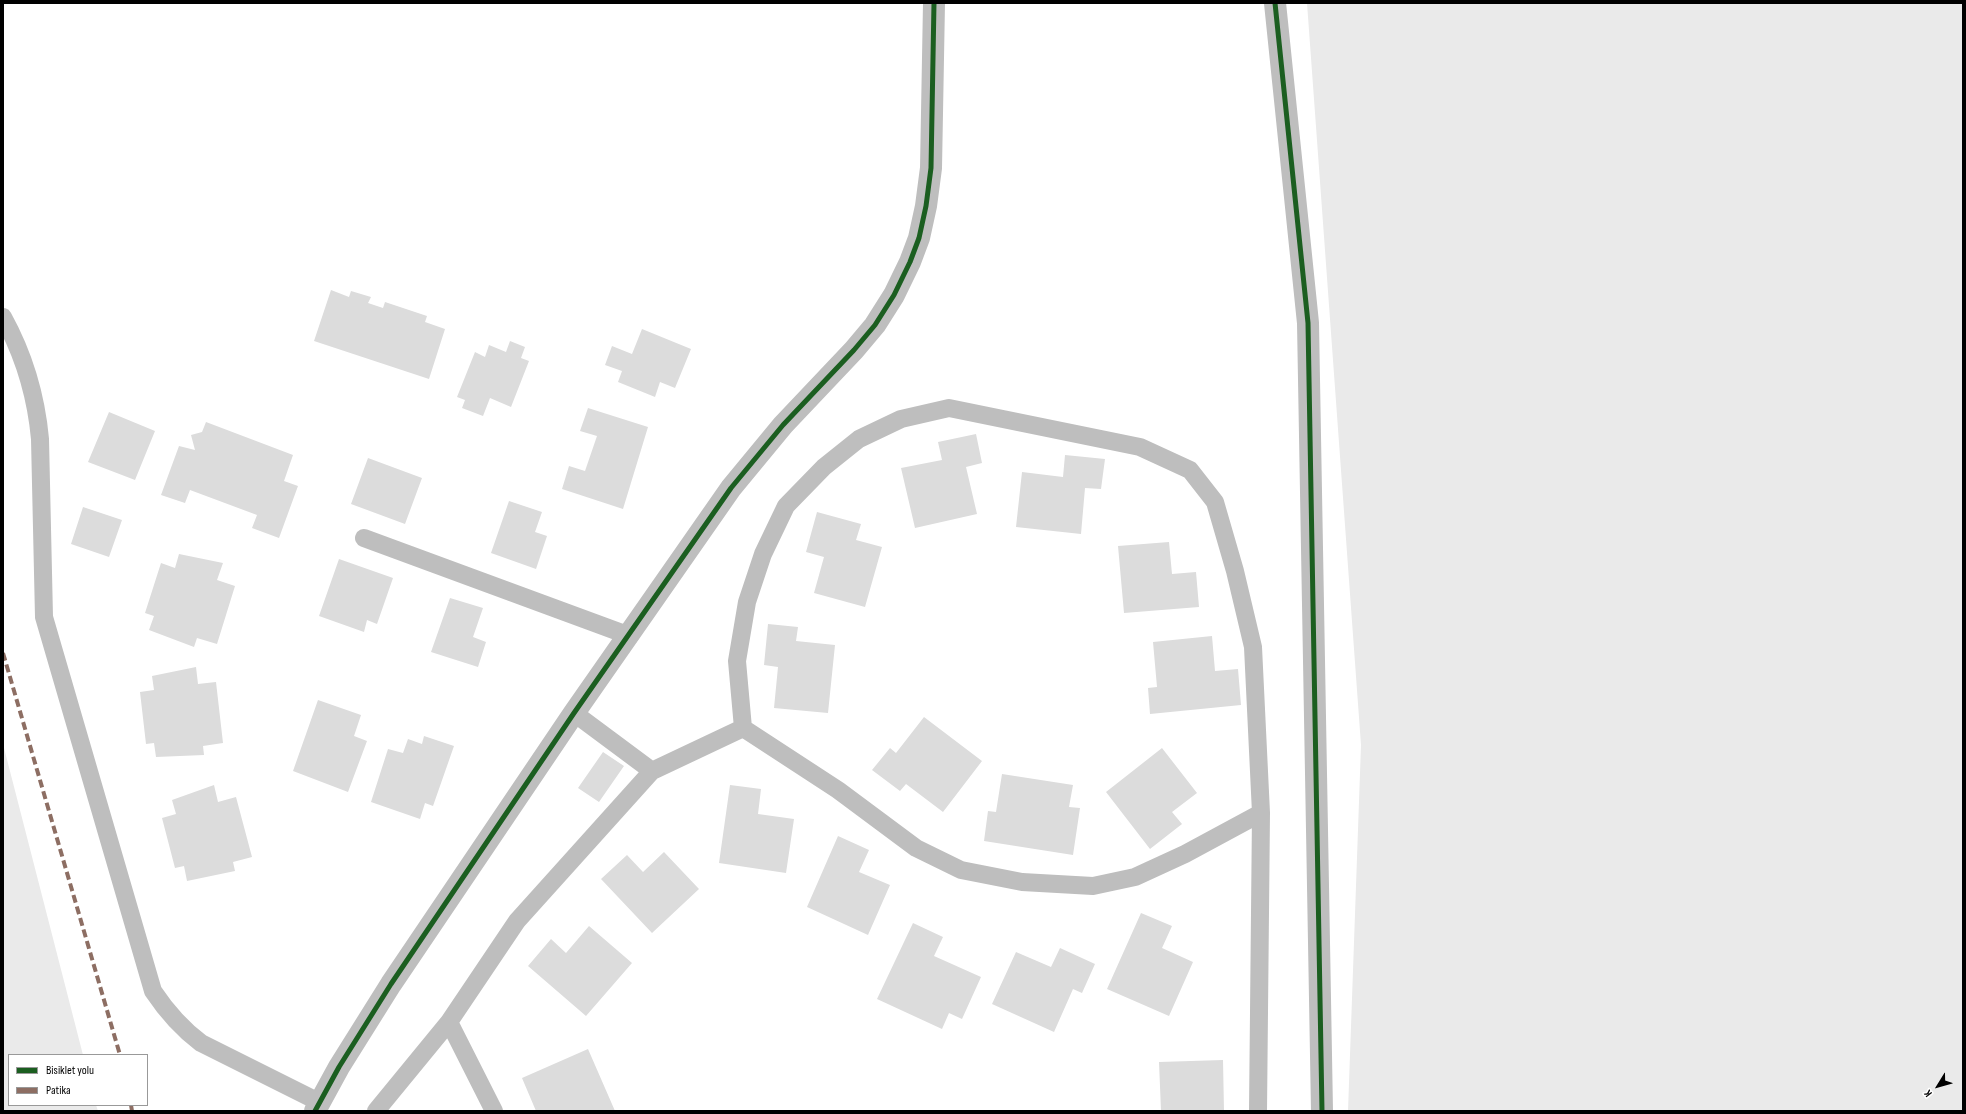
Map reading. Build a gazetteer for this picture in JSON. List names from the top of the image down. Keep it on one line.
{"legend":["Bisiklet yolu","Patika"],"north":"bottom left"}
